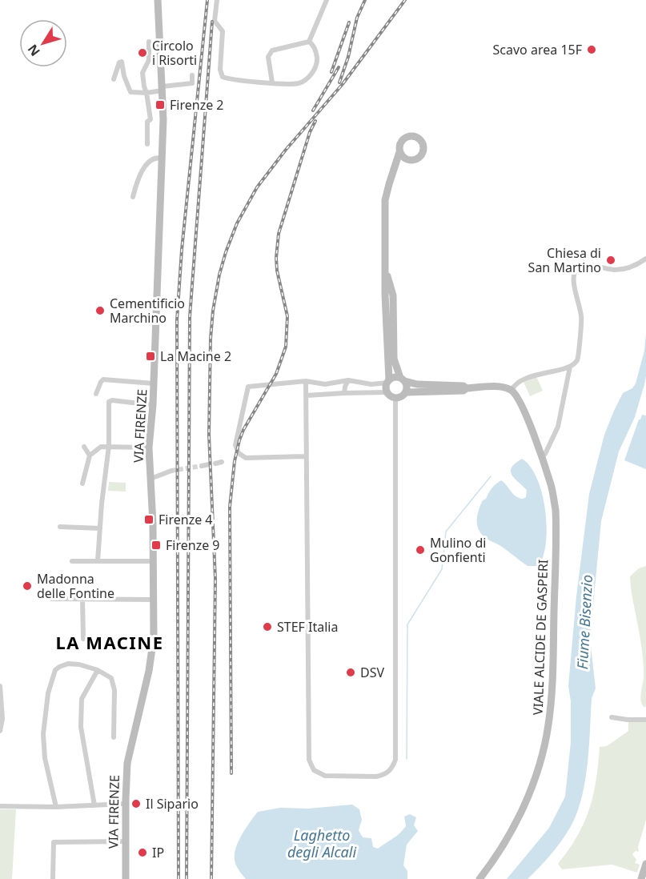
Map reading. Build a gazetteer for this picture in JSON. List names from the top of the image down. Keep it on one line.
{"streets":{"street":["VIA FIRENZE","VIALE ALCIDE DE GASPERI"]},"districts":["LA MACINE"],"water":["Fiume Bisenzio","Laghetto degli Alcali"],"places":{"other":["Scavo area 15F","Circolo i Risorti","Chiesa di San Martino","Cementificio Marchino","Mulino di Gonfienti","Madonna delle Fontine","STEF Italia","DSV","Il Sipario","IP"],"transit":["Firenze 2","La Macine 2","Firenze 4","Firenze 9"]},"north":"bottom left"}
